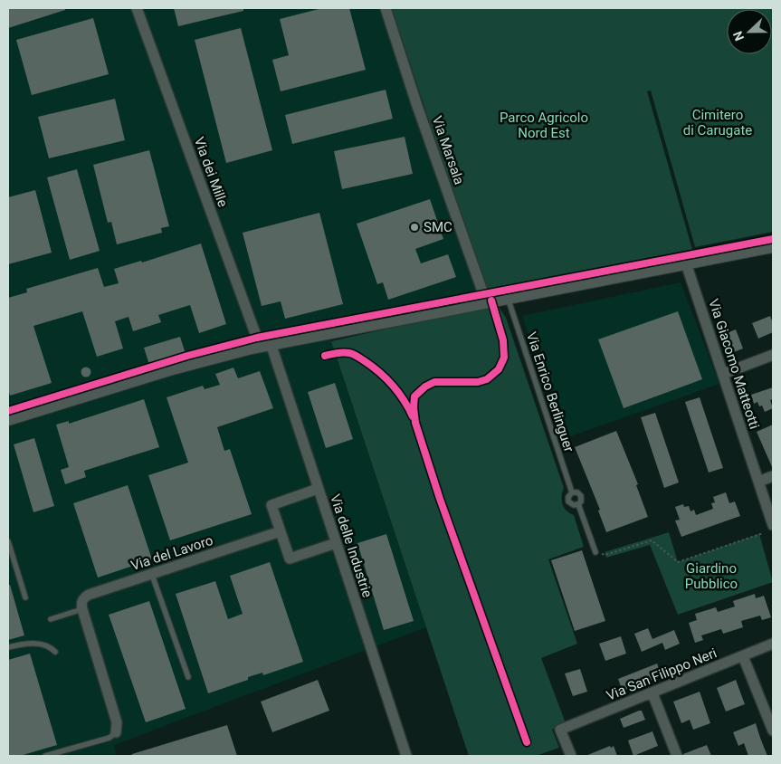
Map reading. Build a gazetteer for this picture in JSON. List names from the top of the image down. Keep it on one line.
{"streets":{"street":["Via Marsala","Via dei Mille","Via Giacomo Matteotti","Via delle Industrie","Via del Lavoro","Via San Filippo Neri"],"lane":["Via Enrico Berlinguer"]},"crossings":[["Via dei Mille","Via delle Industrie"]],"parks":["Cimitero di Carugate","Parco Agricolo Nord Est","Giardino Pubblico"],"places":["SMC"],"north":"left"}
